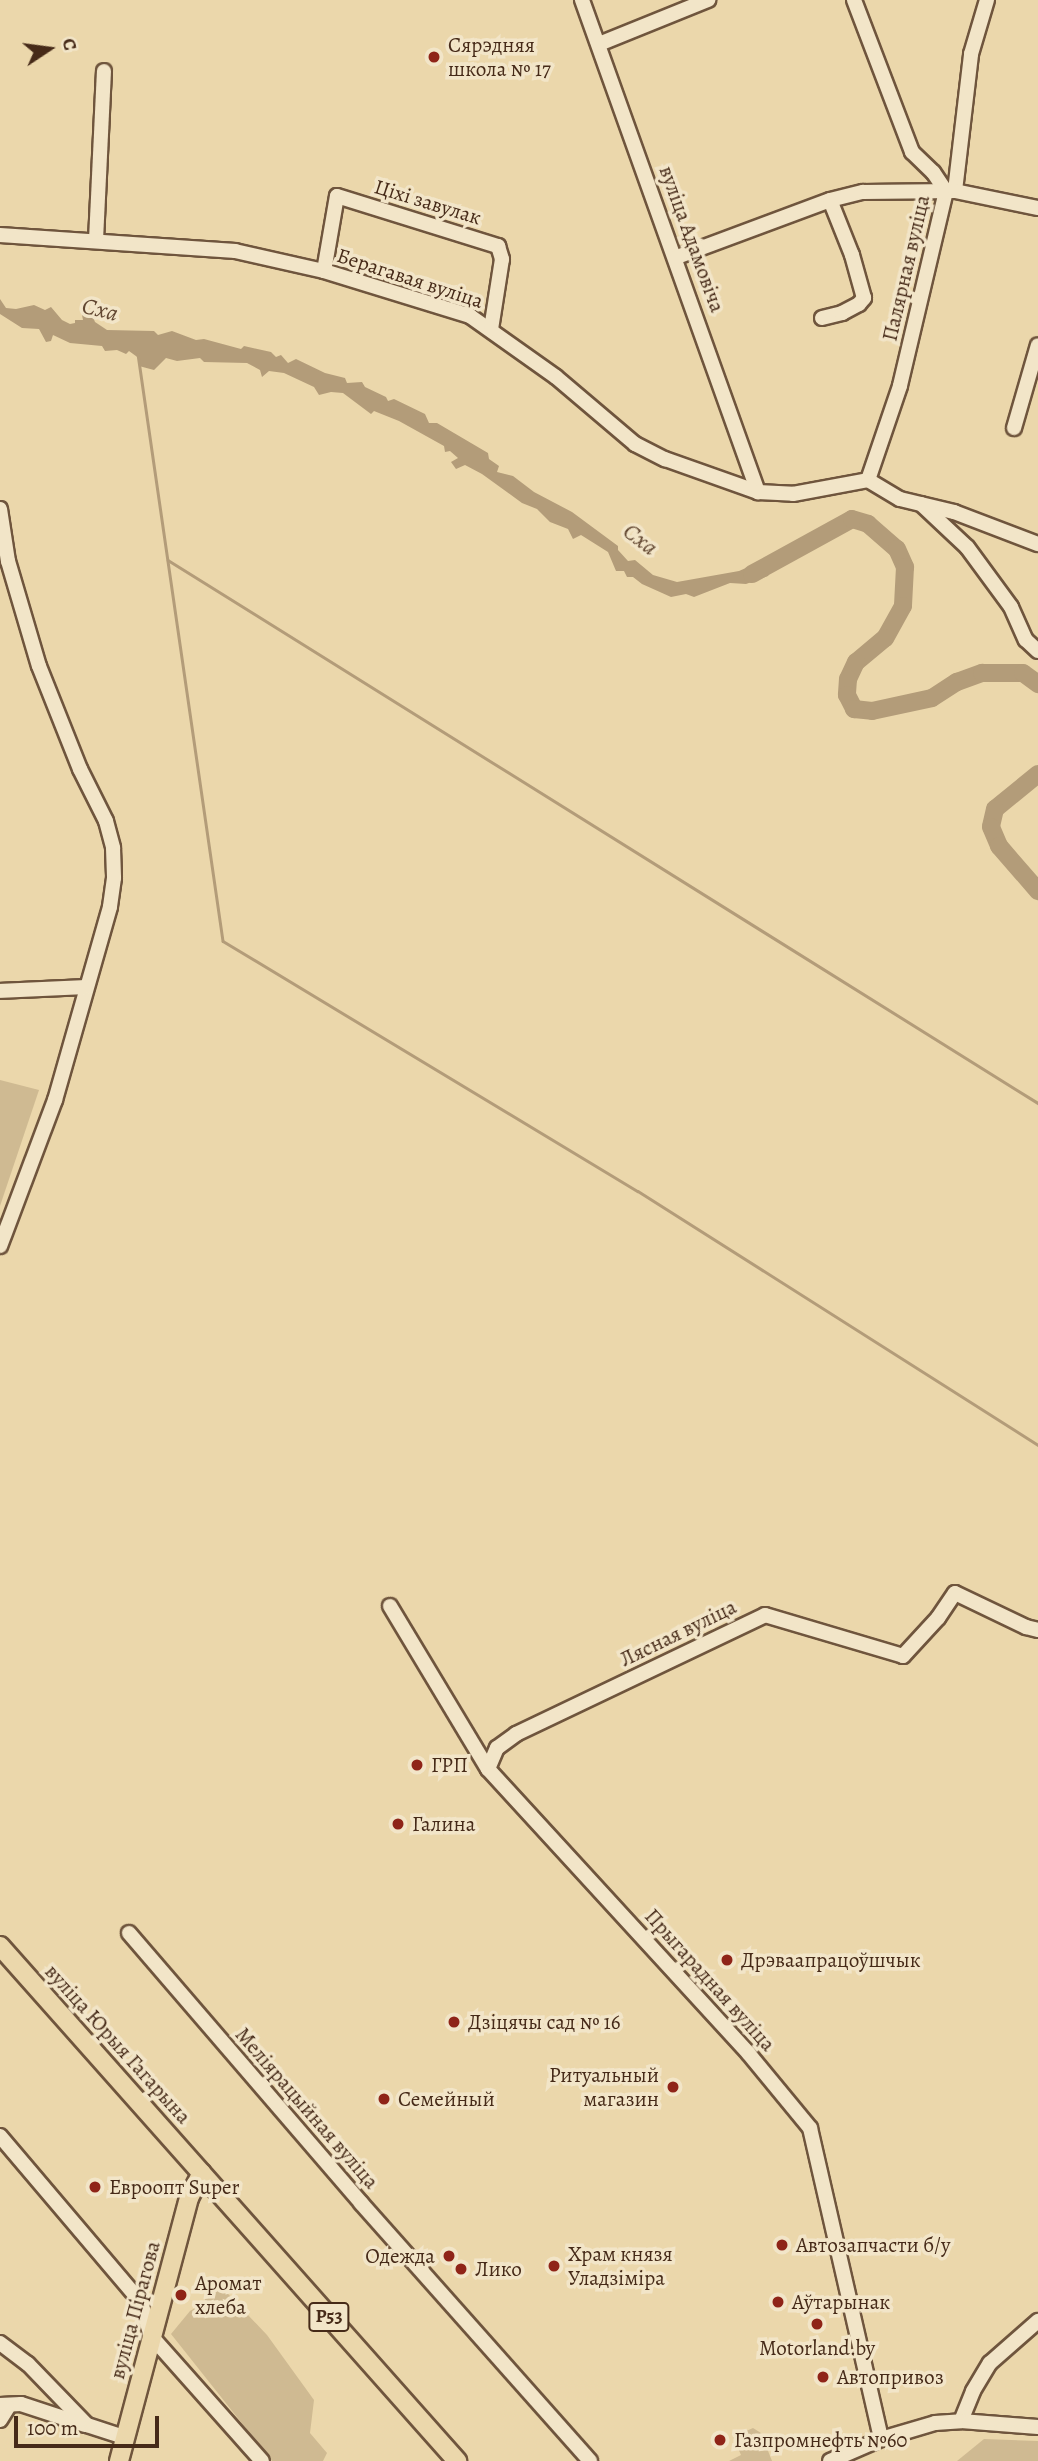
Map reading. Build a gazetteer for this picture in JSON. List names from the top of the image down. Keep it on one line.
{"streets":{"main road":["вуліца Юрыя Гагарына","вуліца Пірагова","Р53"],"street":["Ціхі завулак","вуліца Адамовіча","Палярная вуліца","Берагавая вуліца","Лясная вуліца","Прыгарадная вуліца","Меліярацыйная вуліца"]},"crossings":[["Ціхі завулак","Берагавая вуліца"],["вуліца Адамовіча","Берагавая вуліца"],["Палярная вуліца","Берагавая вуліца"],["Лясная вуліца","Прыгарадная вуліца"],["вуліца Юрыя Гагарына","вуліца Пірагова"],["вуліца Юрыя Гагарына","Р53"],["вуліца Пірагова","Р53"]],"water":["Сха"],"places":["Сярэдняя школа № 17","ГРП","Галина","Дрэваапрацоўшчык","Дзіцячы сад № 16","Ритуальный магазин","Семейный","Евроопт Super","Автозапчасти б/у","Одежда","Храм князя Уладзіміра","Лико","Аромат хлеба","Аўтарынак","Motorland.by","Автопривоз","Газпромнефть №60"],"scale_bar":"100 m","north":"right"}
